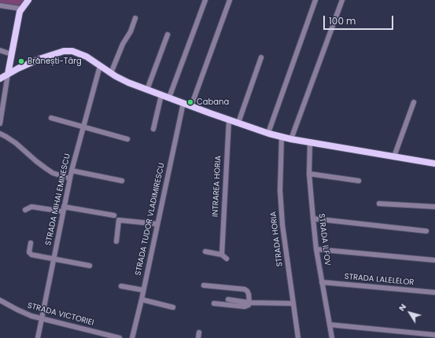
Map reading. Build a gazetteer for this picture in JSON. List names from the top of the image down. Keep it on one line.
{"streets":{"street":["INTRAREA HORIA","STRADA MIHAI EMINESCU","STRADA TUDOR VLADIMIRESCU","STRADA HORIA","STRADA ILFOV","STRADA LALELELOR","STRADA VICTORIEI"]},"crossings":[["STRADA MIHAI EMINESCU","STRADA VICTORIEI"],["STRADA ILFOV","STRADA LALELELOR"]],"places":["Brănești-Târg","Cabana"],"scale_bar":"100 m","north":"top left"}
